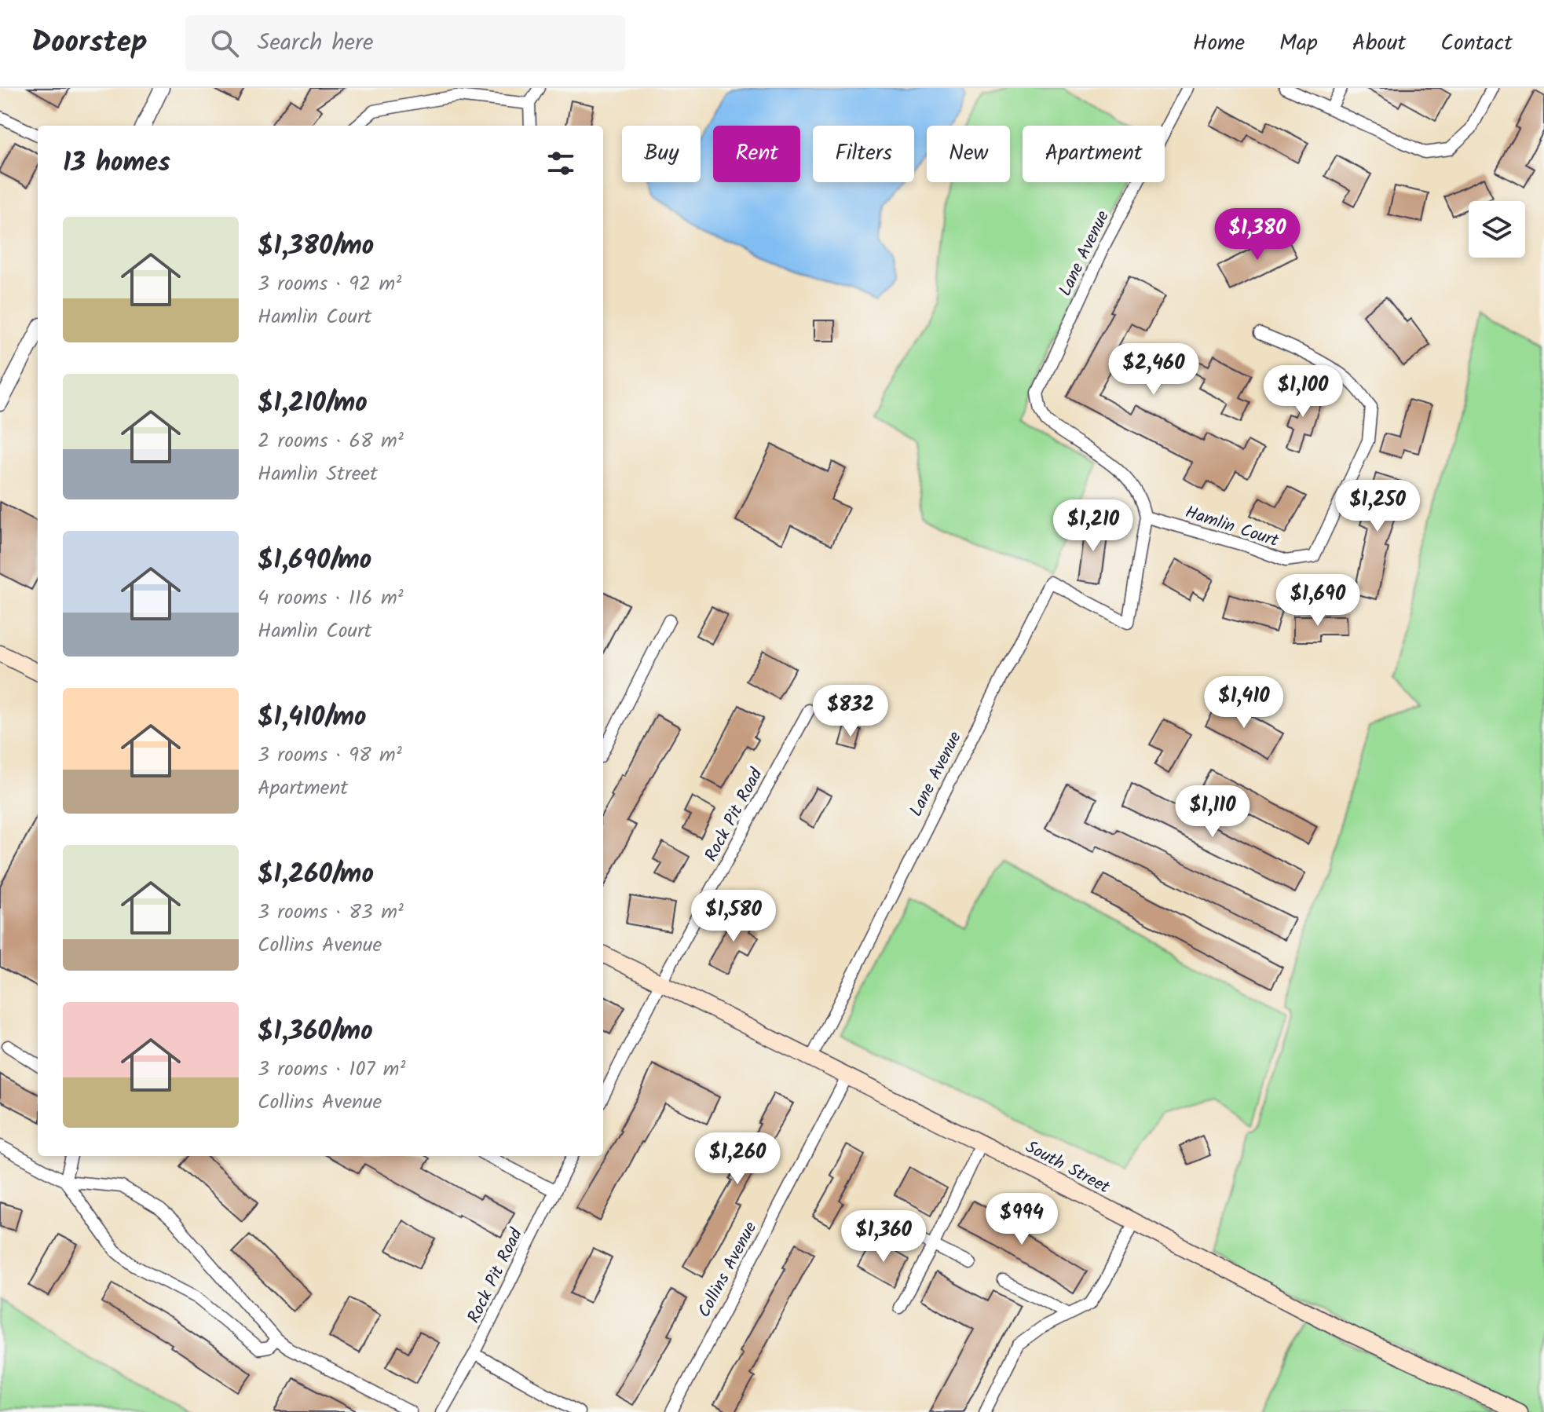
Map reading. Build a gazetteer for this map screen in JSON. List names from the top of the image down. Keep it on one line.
{"streets":{"main road":["South Street"],"street":["Lane Avenue","Hamlin Court","Rock Pit Road","Collins Avenue"]},"crossings":[["Lane Avenue","Hamlin Court"],["Lane Avenue","South Street"],["Rock Pit Road","South Street"],["South Street","Collins Avenue"]],"page":{"header":"Doorstep","search":"Search here","nav":["Home","Map","About","Contact"],"chip":["Buy","Rent","Filters","New","Apartment"],"heading":"13 homes","list":[{"name":"$1,380/mo","note":"3 rooms · 92 m² · Hamlin Court"},{"name":"$1,210/mo","note":"2 rooms · 68 m² · Hamlin Street"},{"name":"$1,690/mo","note":"4 rooms · 116 m² · Hamlin Court"},{"name":"$1,410/mo","note":"3 rooms · 98 m² · Apartment"},{"name":"$1,260/mo","note":"3 rooms · 83 m² · Collins Avenue"},{"name":"$1,360/mo","note":"3 rooms · 107 m² · Collins Avenue"}],"price":["$1,380","$2,460","$1,100","$1,250","$1,210","$1,690","$1,410","$832","$1,110","$1,580","$1,260","$994","$1,360"]}}
